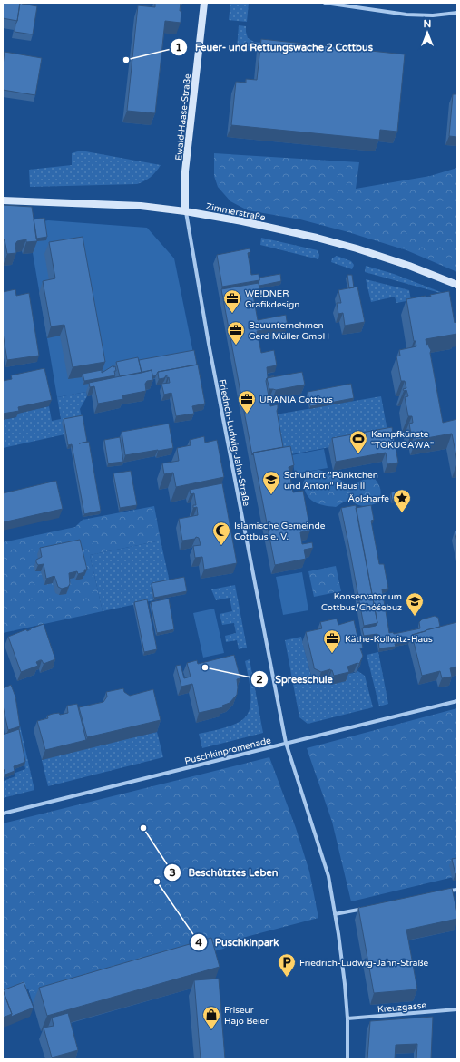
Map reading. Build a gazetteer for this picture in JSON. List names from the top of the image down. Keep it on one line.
{"streets":{"street":["Ewald-Haase-Straße","Zimmerstraße","Friedrich-Ludwig-Jahn-Straße","Puschkinpromenade","Kreuzgasse"]},"crossings":[["Ewald-Haase-Straße","Zimmerstraße"],["Ewald-Haase-Straße","Friedrich-Ludwig-Jahn-Straße"],["Zimmerstraße","Friedrich-Ludwig-Jahn-Straße"],["Friedrich-Ludwig-Jahn-Straße","Puschkinpromenade"],["Friedrich-Ludwig-Jahn-Straße","Kreuzgasse"]],"places":{"other":["Feuer- und Rettungswache 2 Cottbus","Spreeschule","Beschütztes Leben","Puschkinpark"],"office":["WE!DNER Grafikdesign","Bauunternehmen Gerd Müller GmbH","URANIA Cottbus","Käthe-Kollwitz-Haus"],"sports":["Kampfkünste \"TOKUGAWA\""],"school or university":["Schulhort \"Pünktchen und Anton\" Haus II","Konservatorium Cottbus/Chóśebuz"],"place":["Äolsharfe"],"mosque":["Islamische Gemeinde Cottbus e. V."],"parking":["Friedrich-Ludwig-Jahn-Straße"],"shop":["Friseur Hajo Beier"]},"north":"top"}
